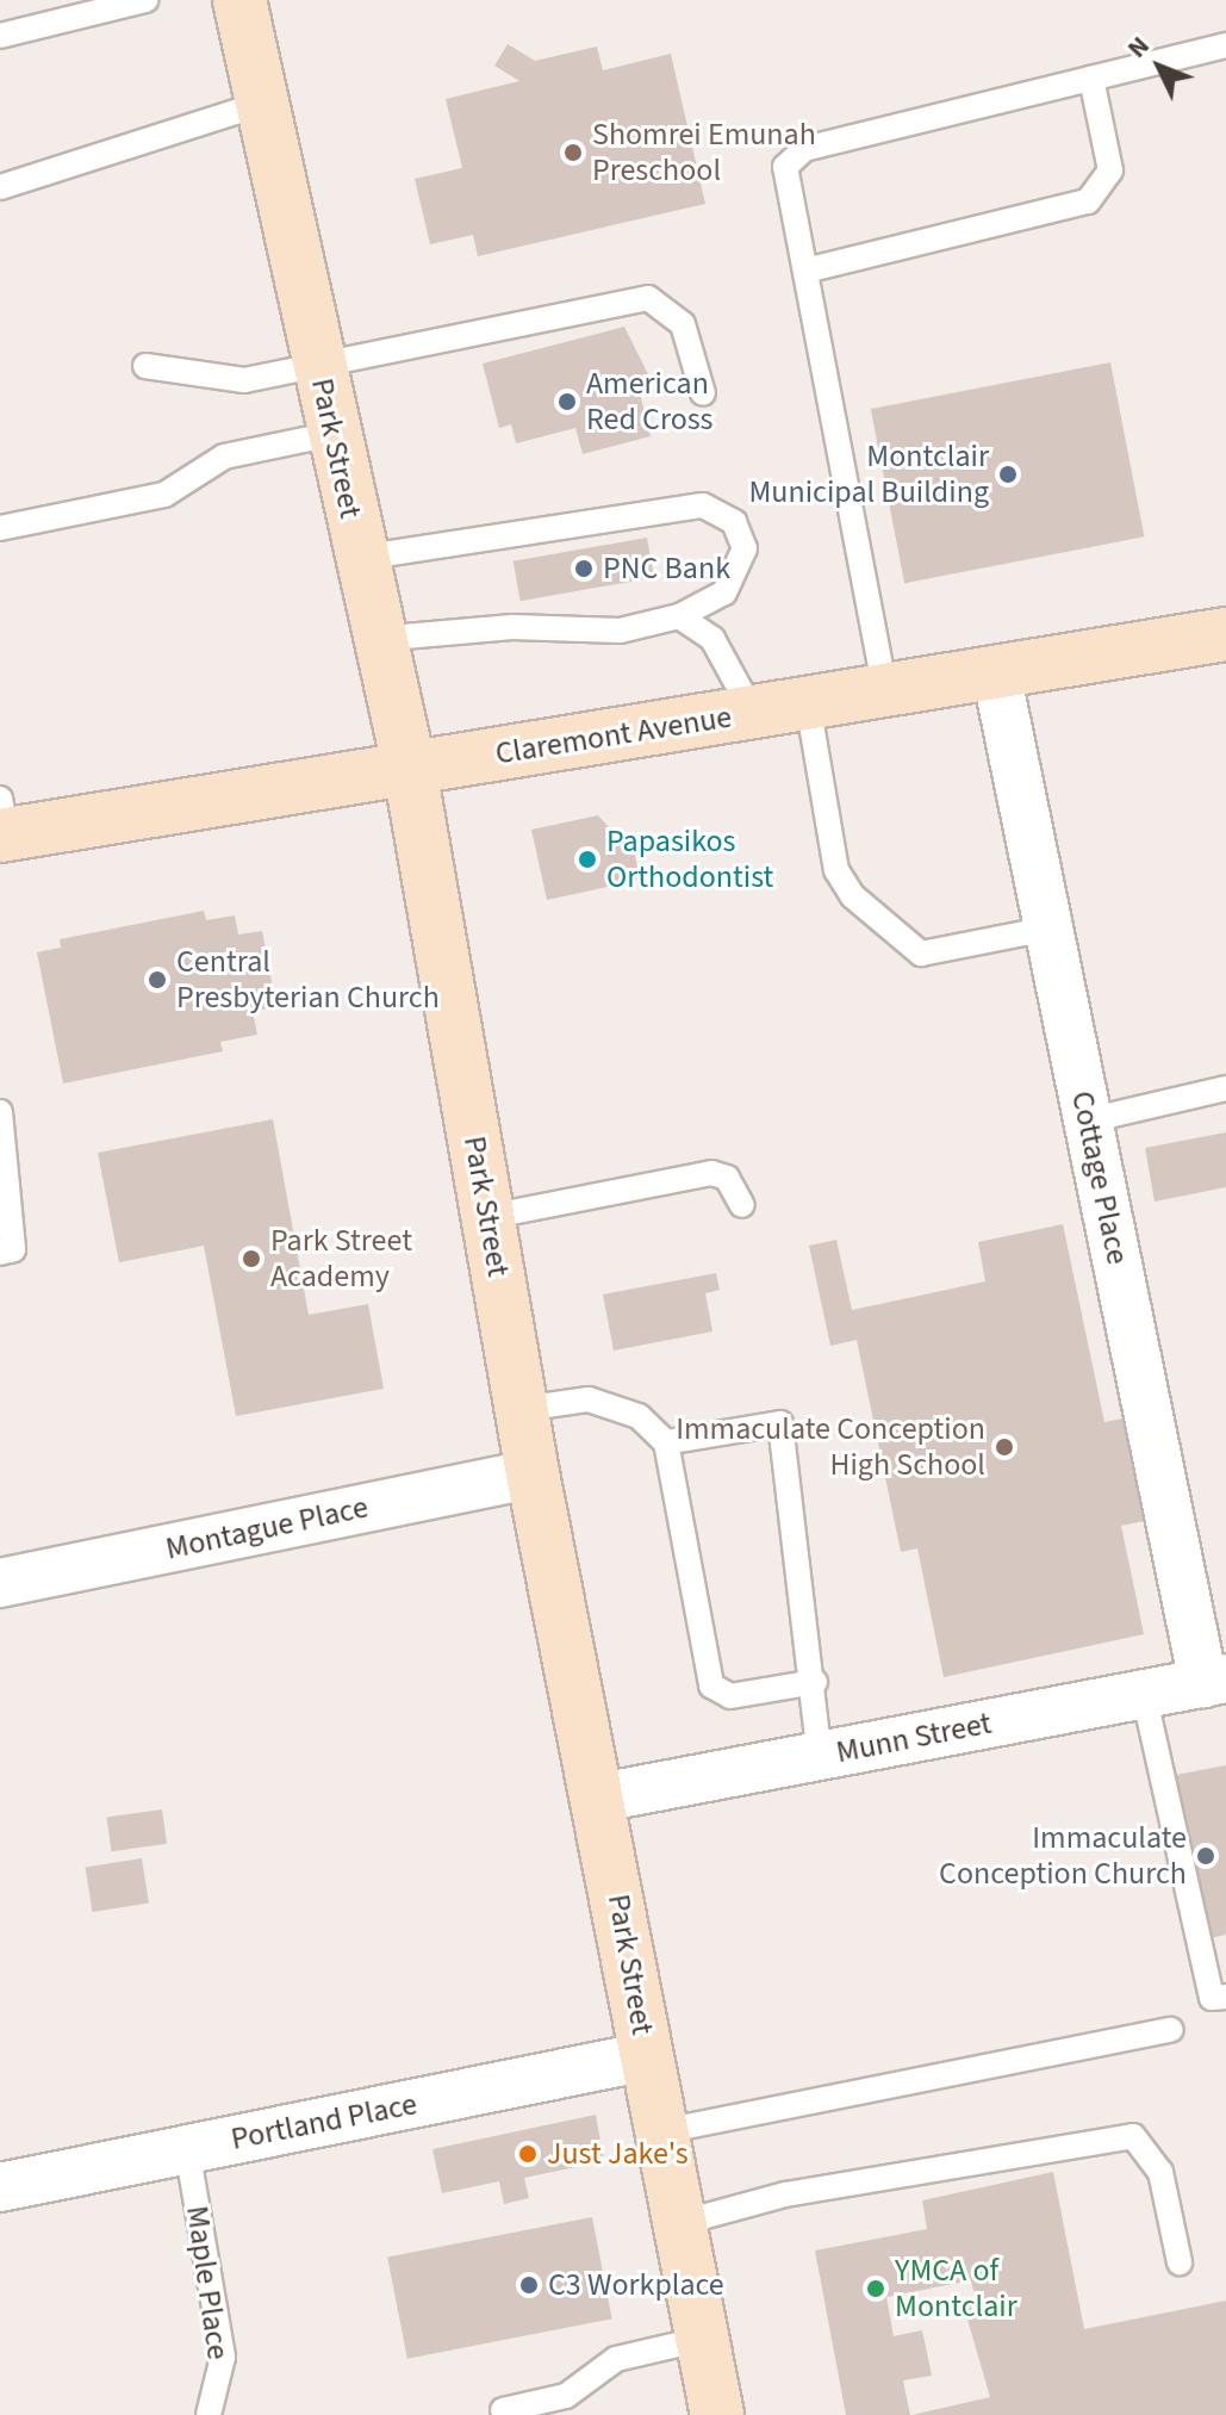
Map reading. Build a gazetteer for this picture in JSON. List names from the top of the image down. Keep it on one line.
{"streets":{"street":["Park Street","Claremont Avenue","Cottage Place","Montague Place","Munn Street","Portland Place"],"lane":["Maple Place"]},"crossings":[["Park Street","Claremont Avenue"],["Park Street","Montague Place"],["Park Street","Munn Street"],["Park Street","Portland Place"],["Claremont Avenue","Cottage Place"],["Cottage Place","Munn Street"],["Portland Place","Maple Place"]],"places":["Shomrei Emunah Preschool","American Red Cross","Montclair Municipal Building","PNC Bank","Papasikos Orthodontist","Central Presbyterian Church","Park Street Academy","Immaculate Conception High School","Immaculate Conception Church","Just Jake's","C3 Workplace","YMCA of Montclair"],"north":"top left"}
